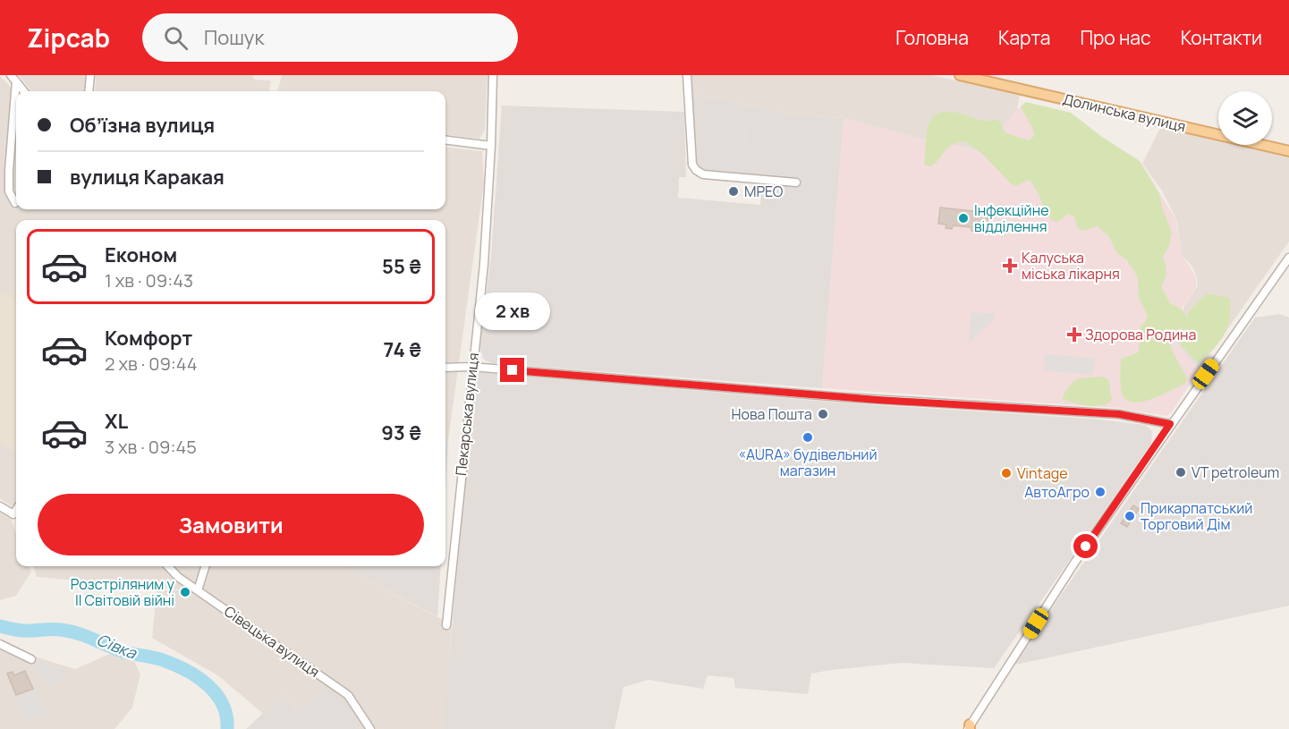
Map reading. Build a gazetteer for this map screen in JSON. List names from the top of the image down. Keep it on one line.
{"streets":{"main road":["Долинська вулиця"],"street":["Пекарська вулиця","Сівецька вулиця"]},"water":["Сівка"],"places":{"other":["МРЕО","Інфекційне відділення","Нова Пошта","«AURA» будівельний магазин","VT petroleum","Vintage","АвтоАгро","Прикарпатський Торговий Дім","Розстріляним у II Світовій війні"],"health":["Калуська міська лікарня","Здорова Родина"]},"page":{"header":"Zipcab","search":"Пошук","nav":["Головна","Карта","Про нас","Контакти"],"banner":["Обʼїзна вулиця","вулиця Каракая"],"list":[{"name":"Економ","note":"1 хв · 09:43","value":"55 ₴"},{"name":"Комфорт","note":"2 хв · 09:44","value":"74 ₴"},{"name":"XL","note":"3 хв · 09:45","value":"93 ₴"}],"bubble":"2 хв","buttons":"Замовити"}}
